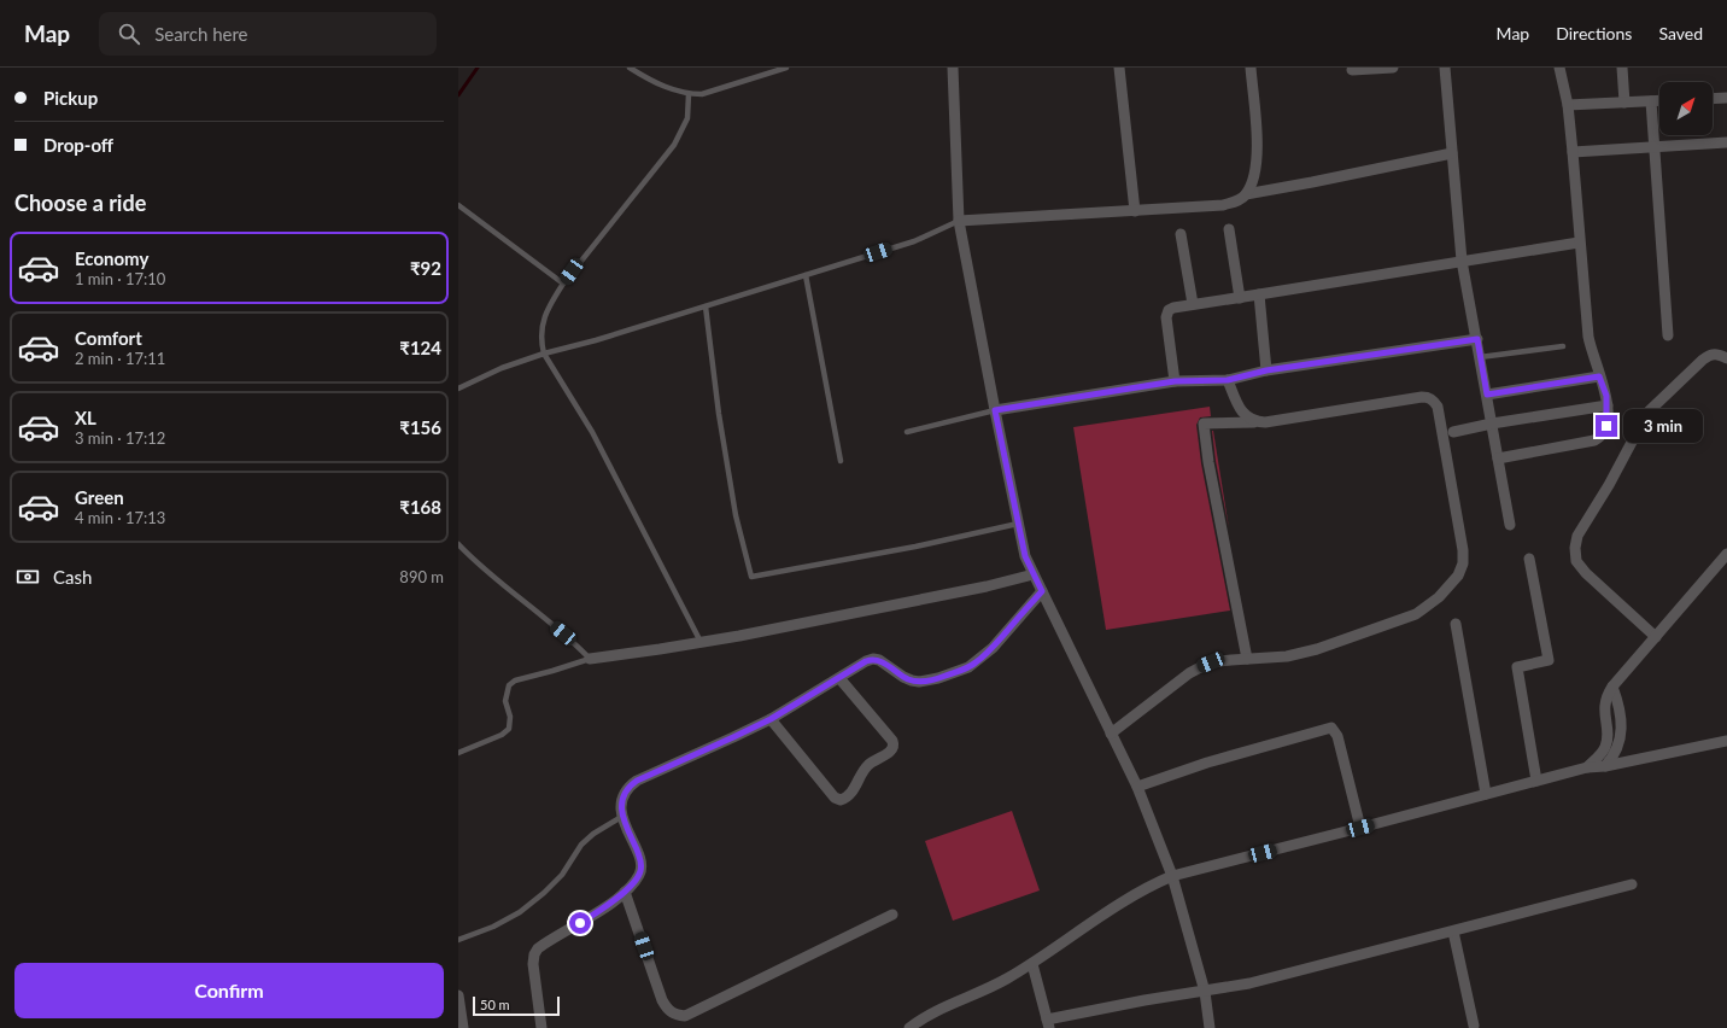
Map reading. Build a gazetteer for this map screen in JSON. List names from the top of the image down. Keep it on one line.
{"scale_bar":"50 m","north":"top right","page":{"header":"Map","search":"Search here","nav":["Map","Directions","Saved"],"banner":["Pickup","Drop-off"],"heading":"Choose a ride","list":[{"name":"Economy","note":"1 min · 17:10","value":"₹92"},{"name":"Comfort","note":"2 min · 17:11","value":"₹124"},{"name":"XL","note":"3 min · 17:12","value":"₹156"},{"name":"Green","note":"4 min · 17:13","value":"₹168"}],"bubble":"3 min","pay":["Cash","890 m"],"buttons":"Confirm","scale":"50 m"}}
